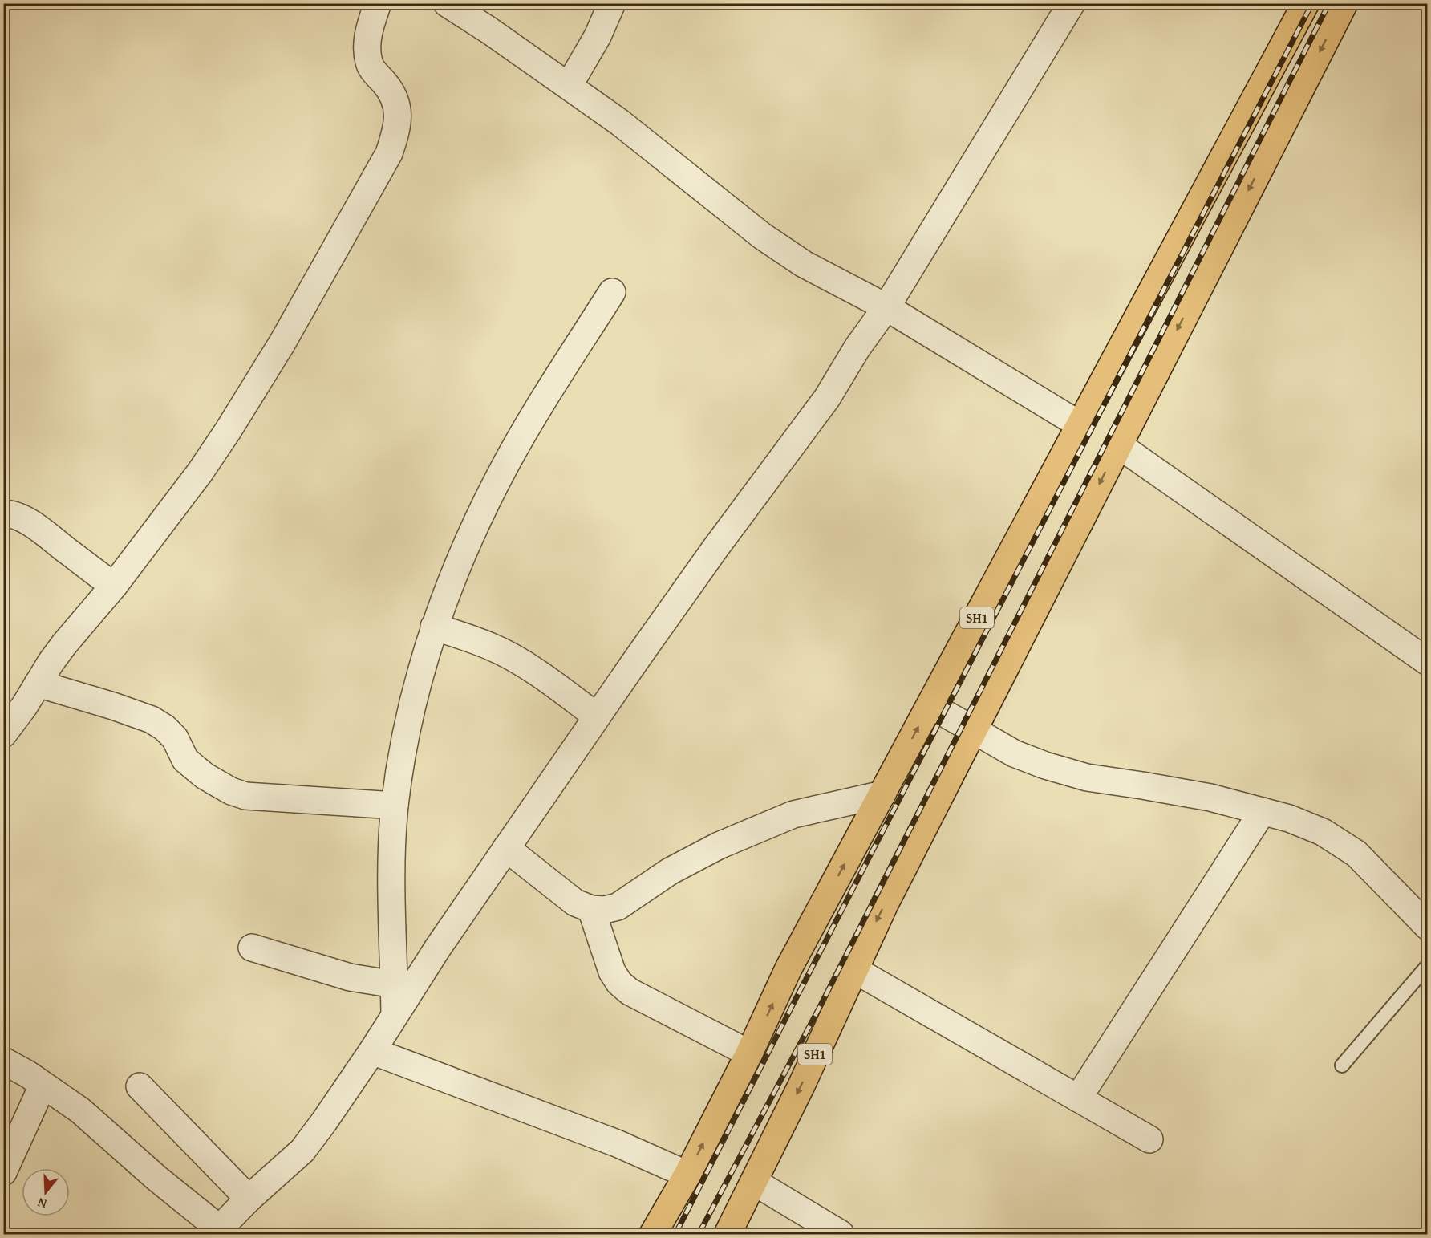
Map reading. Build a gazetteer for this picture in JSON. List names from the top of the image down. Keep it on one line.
{"streets":{"main road":["SH1"]},"north":"bottom"}
